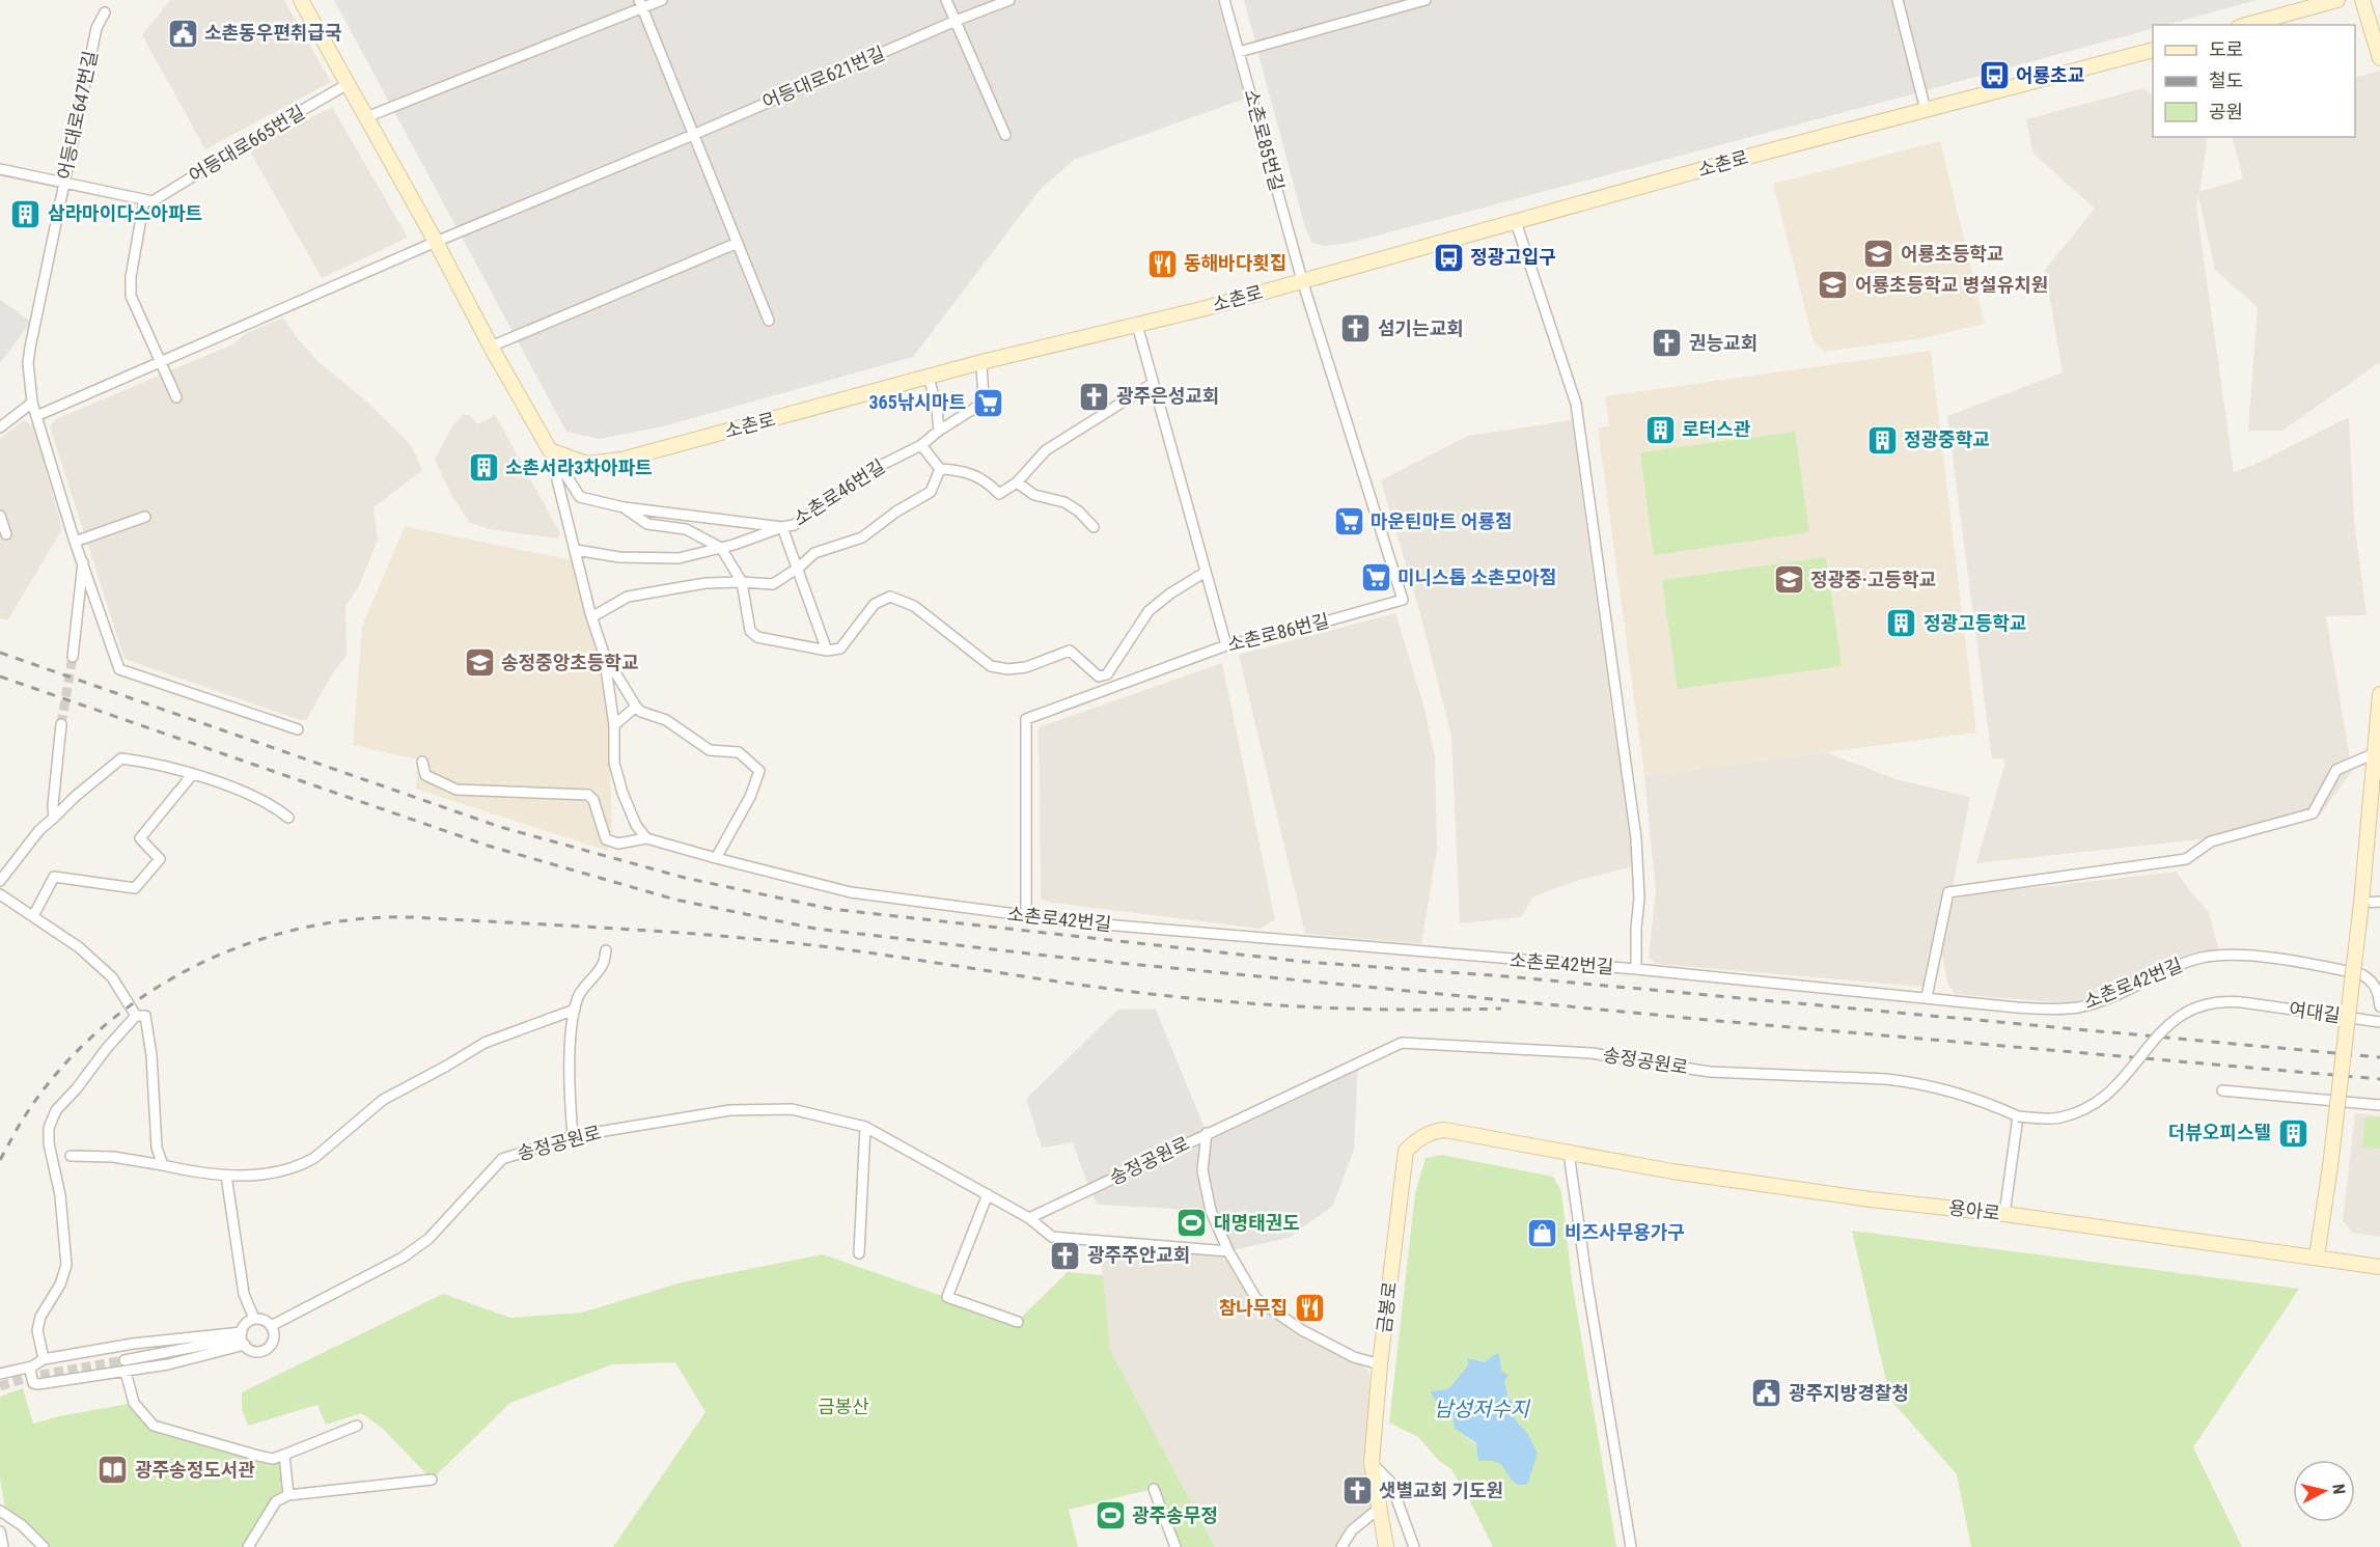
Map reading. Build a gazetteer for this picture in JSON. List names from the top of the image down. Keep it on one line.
{"streets":{"street":["어등대로621번길","어등대로647번길","소촌로85번길","어등대로665번길","소촌로","소촌로46번길","소촌로86번길","소촌로42번길","여대길","송정공원로","용아로","금봉로"]},"crossings":[["소촌로85번길","소촌로"],["소촌로85번길","소촌로86번길"],["소촌로","소촌로46번길"],["소촌로","소촌로86번길"],["소촌로86번길","소촌로42번길"],["여대길","송정공원로"],["용아로","금봉로"]],"water":["남성저수지"],"parks":["금봉산"],"places":{"public building":["소촌동우편취급국","광주지방경찰청"],"bus stop":["어룡초교","정광고입구"],"building":["삼라마이다스아파트","로터스관","정광중학교","소촌서라3차아파트","정광고등학교","더뷰오피스텔"],"school or university":["어룡초등학교","어룡초등학교 병설유치원","정광중·고등학교","송정중앙초등학교"],"restaurant":["동해바다횟집","참나무집"],"church":["섬기는교회","권능교회","광주은성교회","광주주안교회","샛별교회 기도원"],"supermarket":["365낚시마트","마운틴마트 어룡점","미니스톱 소촌모아점"],"sports":["대명태권도","광주송무정"],"shop":["비즈사무용가구"],"library":["광주송정도서관"]},"legend":["도로","철도","공원"],"north":"right"}
